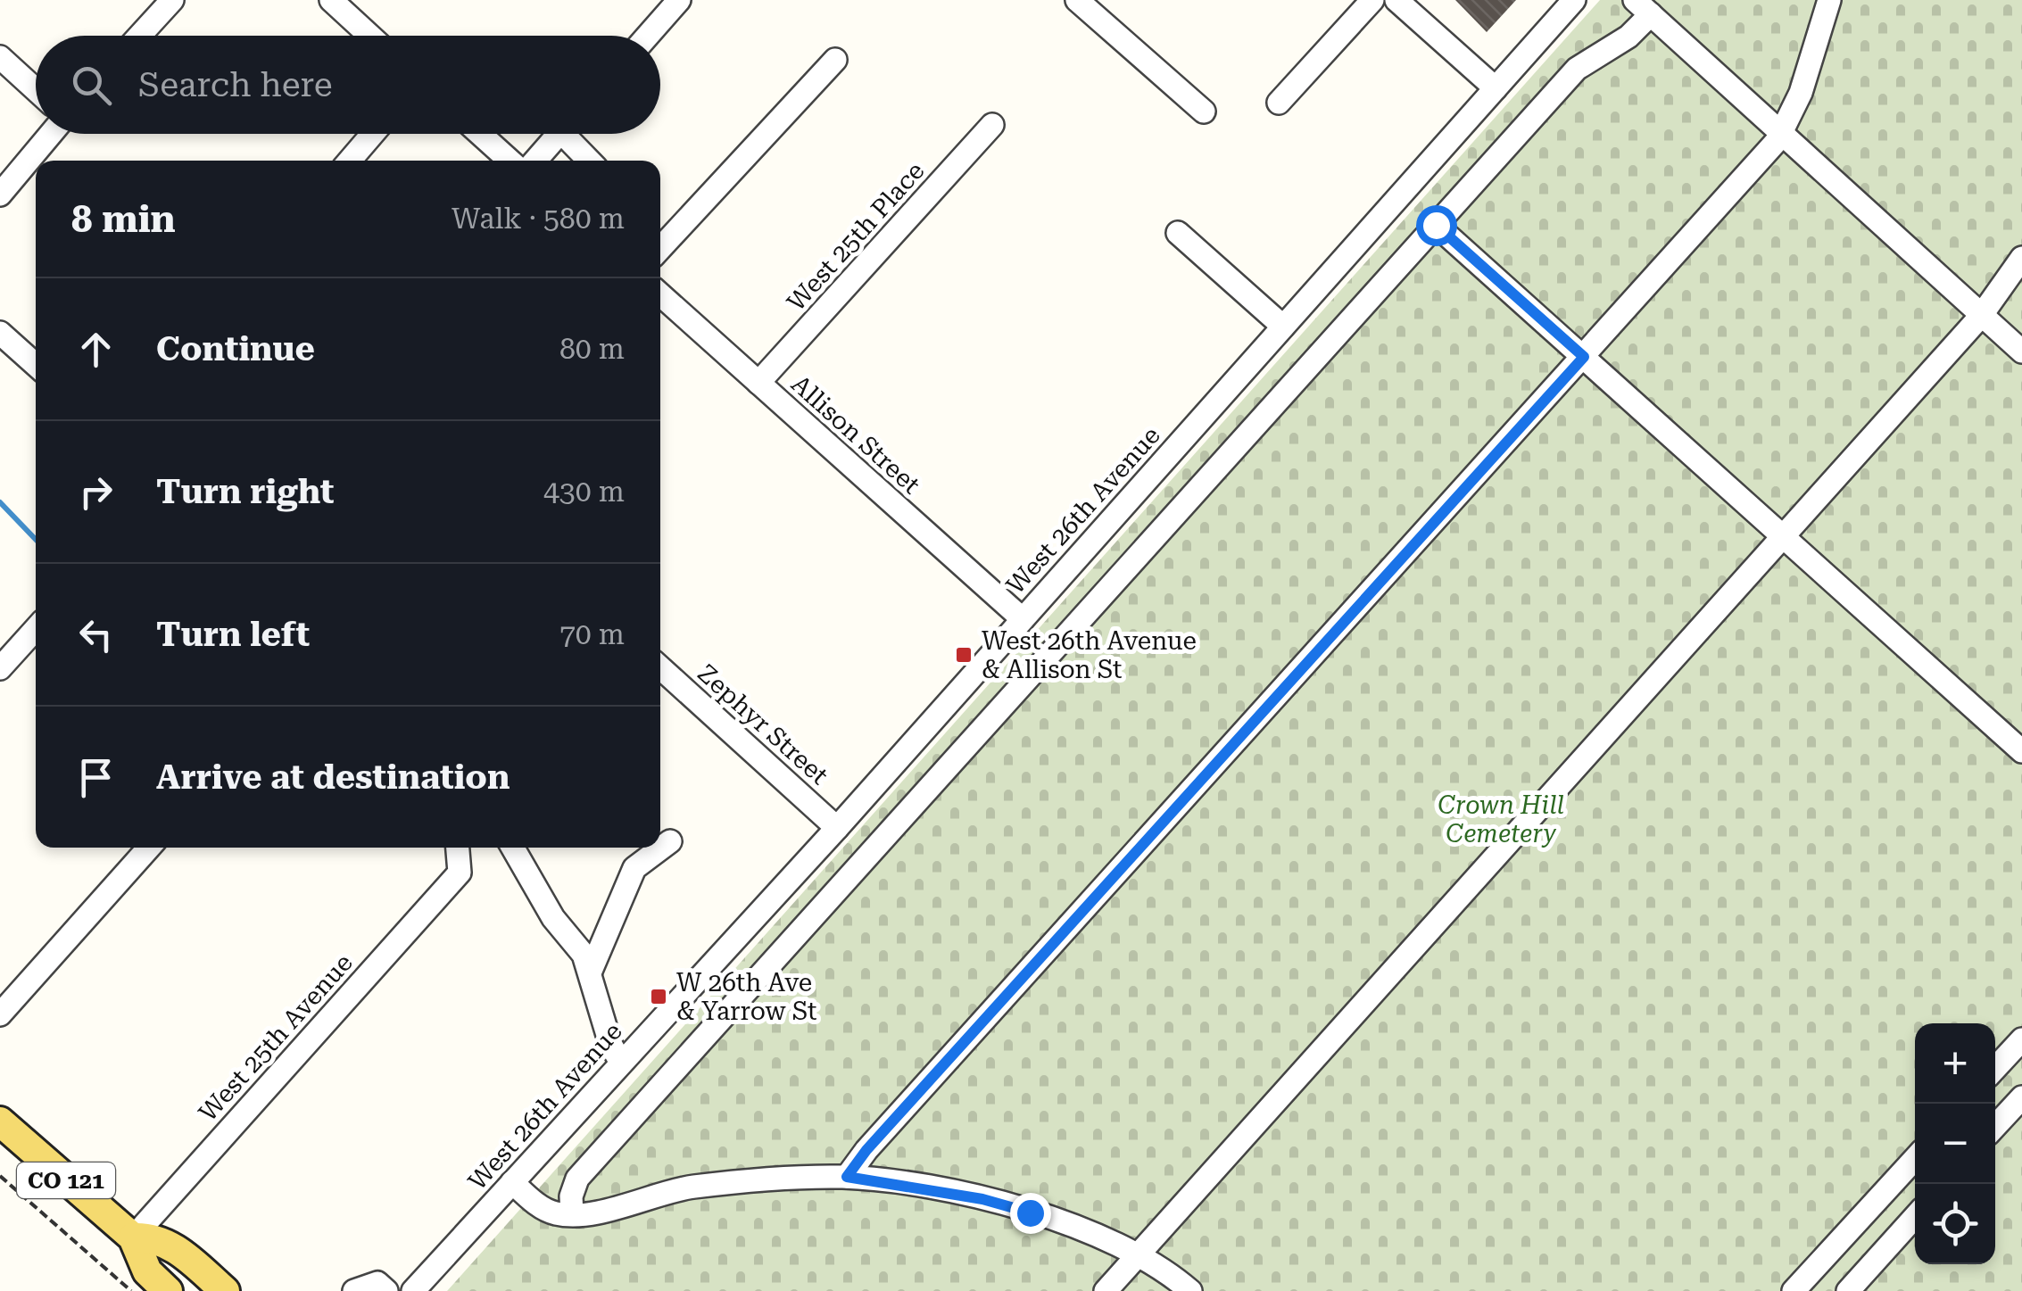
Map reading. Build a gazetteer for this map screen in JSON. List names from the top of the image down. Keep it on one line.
{"streets":{"main road":["CO 121"],"street":["West 25th Place","Allison Street","West 26th Avenue","Zephyr Street","West 25th Avenue"]},"crossings":[["West 25th Place","Allison Street"],["Allison Street","West 26th Avenue"],["West 26th Avenue","Zephyr Street"],["West 25th Avenue","CO 121"]],"parks":["Crown Hill Cemetery"],"places":{"transit":["West 26th Avenue & Allison St","W 26th Ave & Yarrow St"]},"page":{"search":"Search here","heading":["8 min","Walk · 580 m"],"list":[["Continue","80 m"],["Turn right","430 m"],["Turn left","70 m"],"Arrive at destination"],"map_buttons":["+","−"]}}
